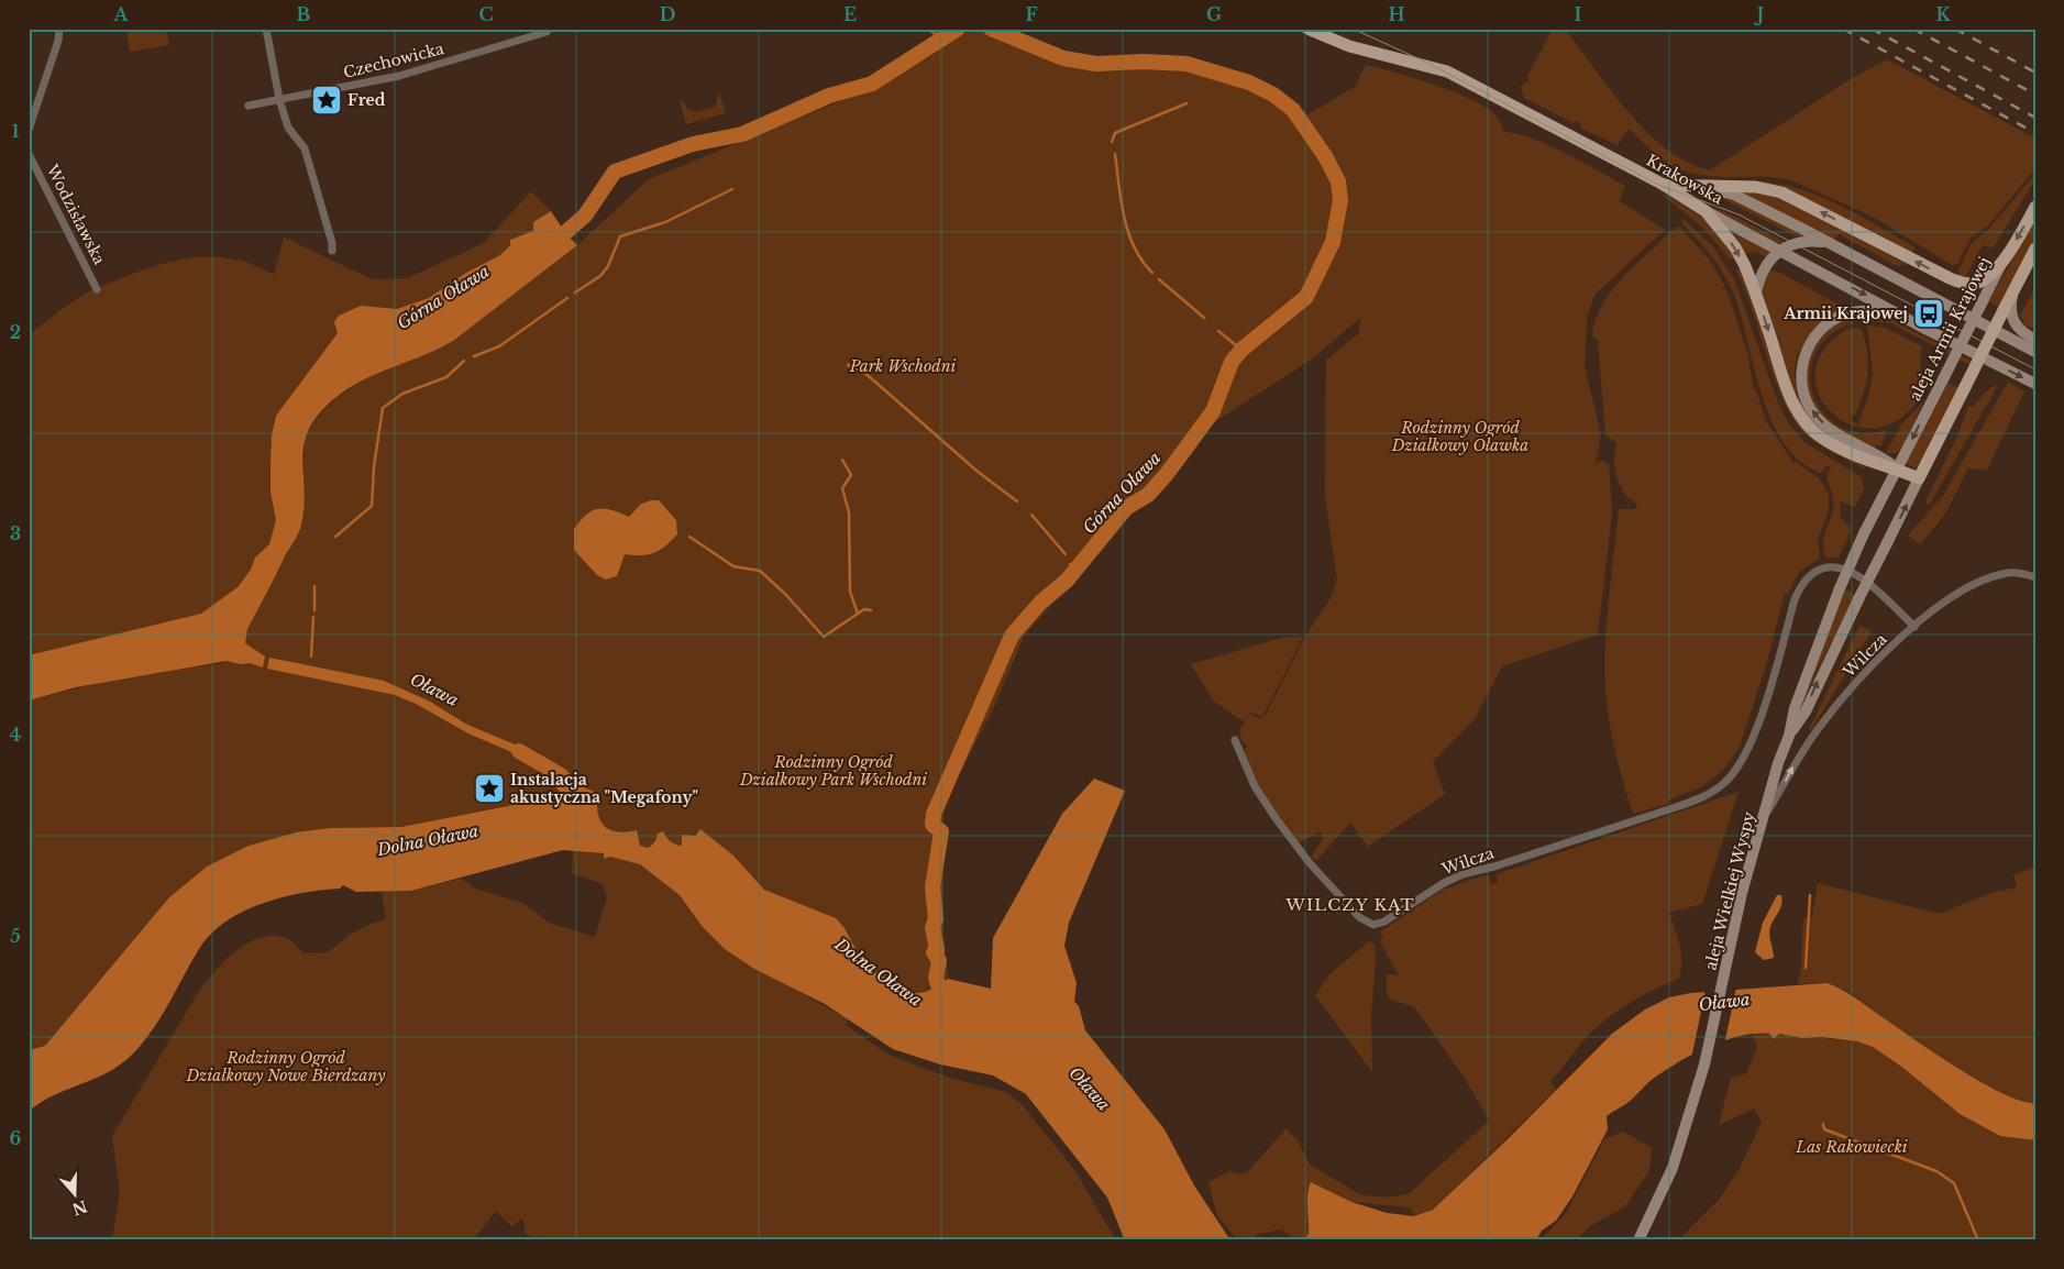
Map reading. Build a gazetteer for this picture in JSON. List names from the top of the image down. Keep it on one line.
{"streets":{"main road":["Krakowska","aleja Armii Krajowej","aleja Wielkiej Wyspy"],"street":["Czechowicka","Wodzisławska","Wilcza"]},"crossings":[["aleja Armii Krajowej","aleja Wielkiej Wyspy"],["Wilcza","aleja Wielkiej Wyspy"]],"districts":["WILCZY KĄT"],"water":["Górna Oława","Oława","Dolna Oława"],"parks":["Park Wschodni","Rodzinny Ogród Działkowy Oławka","Rodzinny Ogród Działkowy Park Wschodni","Rodzinny Ogród Działkowy Nowe Bierdzany","Las Rakowiecki"],"places":{"place":["Fred","Instalacja akustyczna \"Megafony\""],"bus stop":["Armii Krajowej"]},"north":"bottom","grid":{"columns":["A","B","C","D","E","F","G","H","I","J","K"],"rows":["1","2","3","4","5","6"]}}
